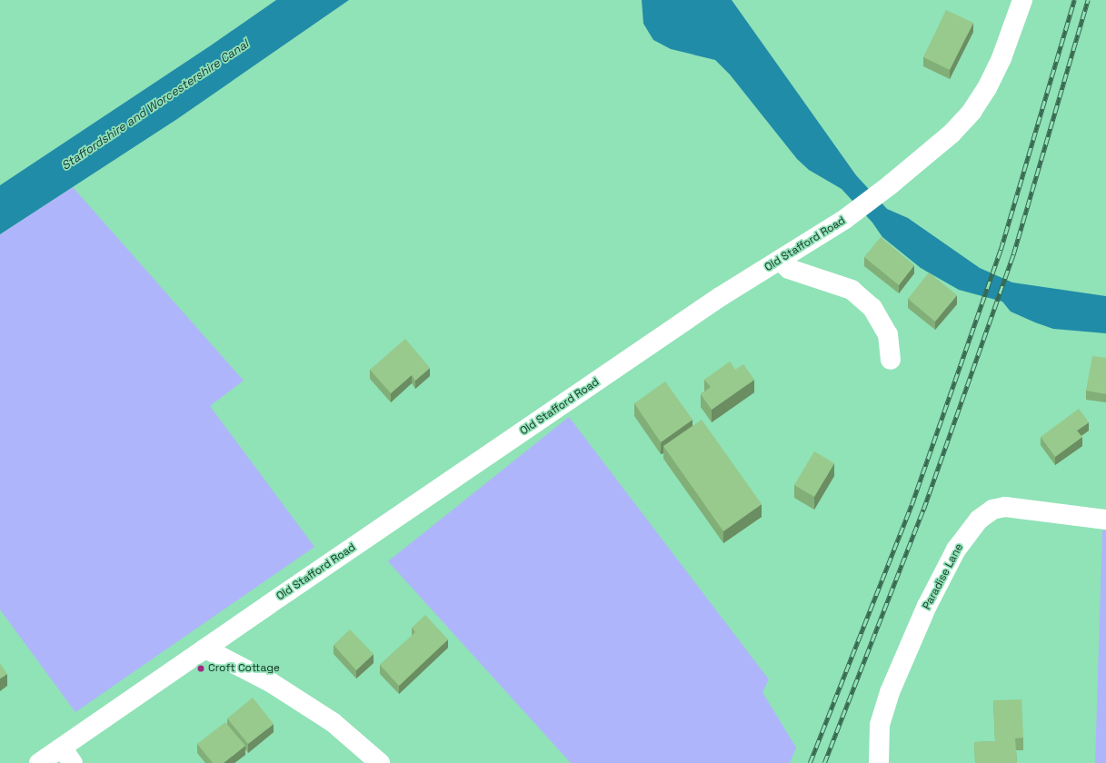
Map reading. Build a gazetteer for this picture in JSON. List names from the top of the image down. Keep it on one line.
{"streets":{"street":["Old Stafford Road","Paradise Lane"]},"water":["Staffordshire and Worcestershire Canal"],"places":["Croft Cottage"]}
